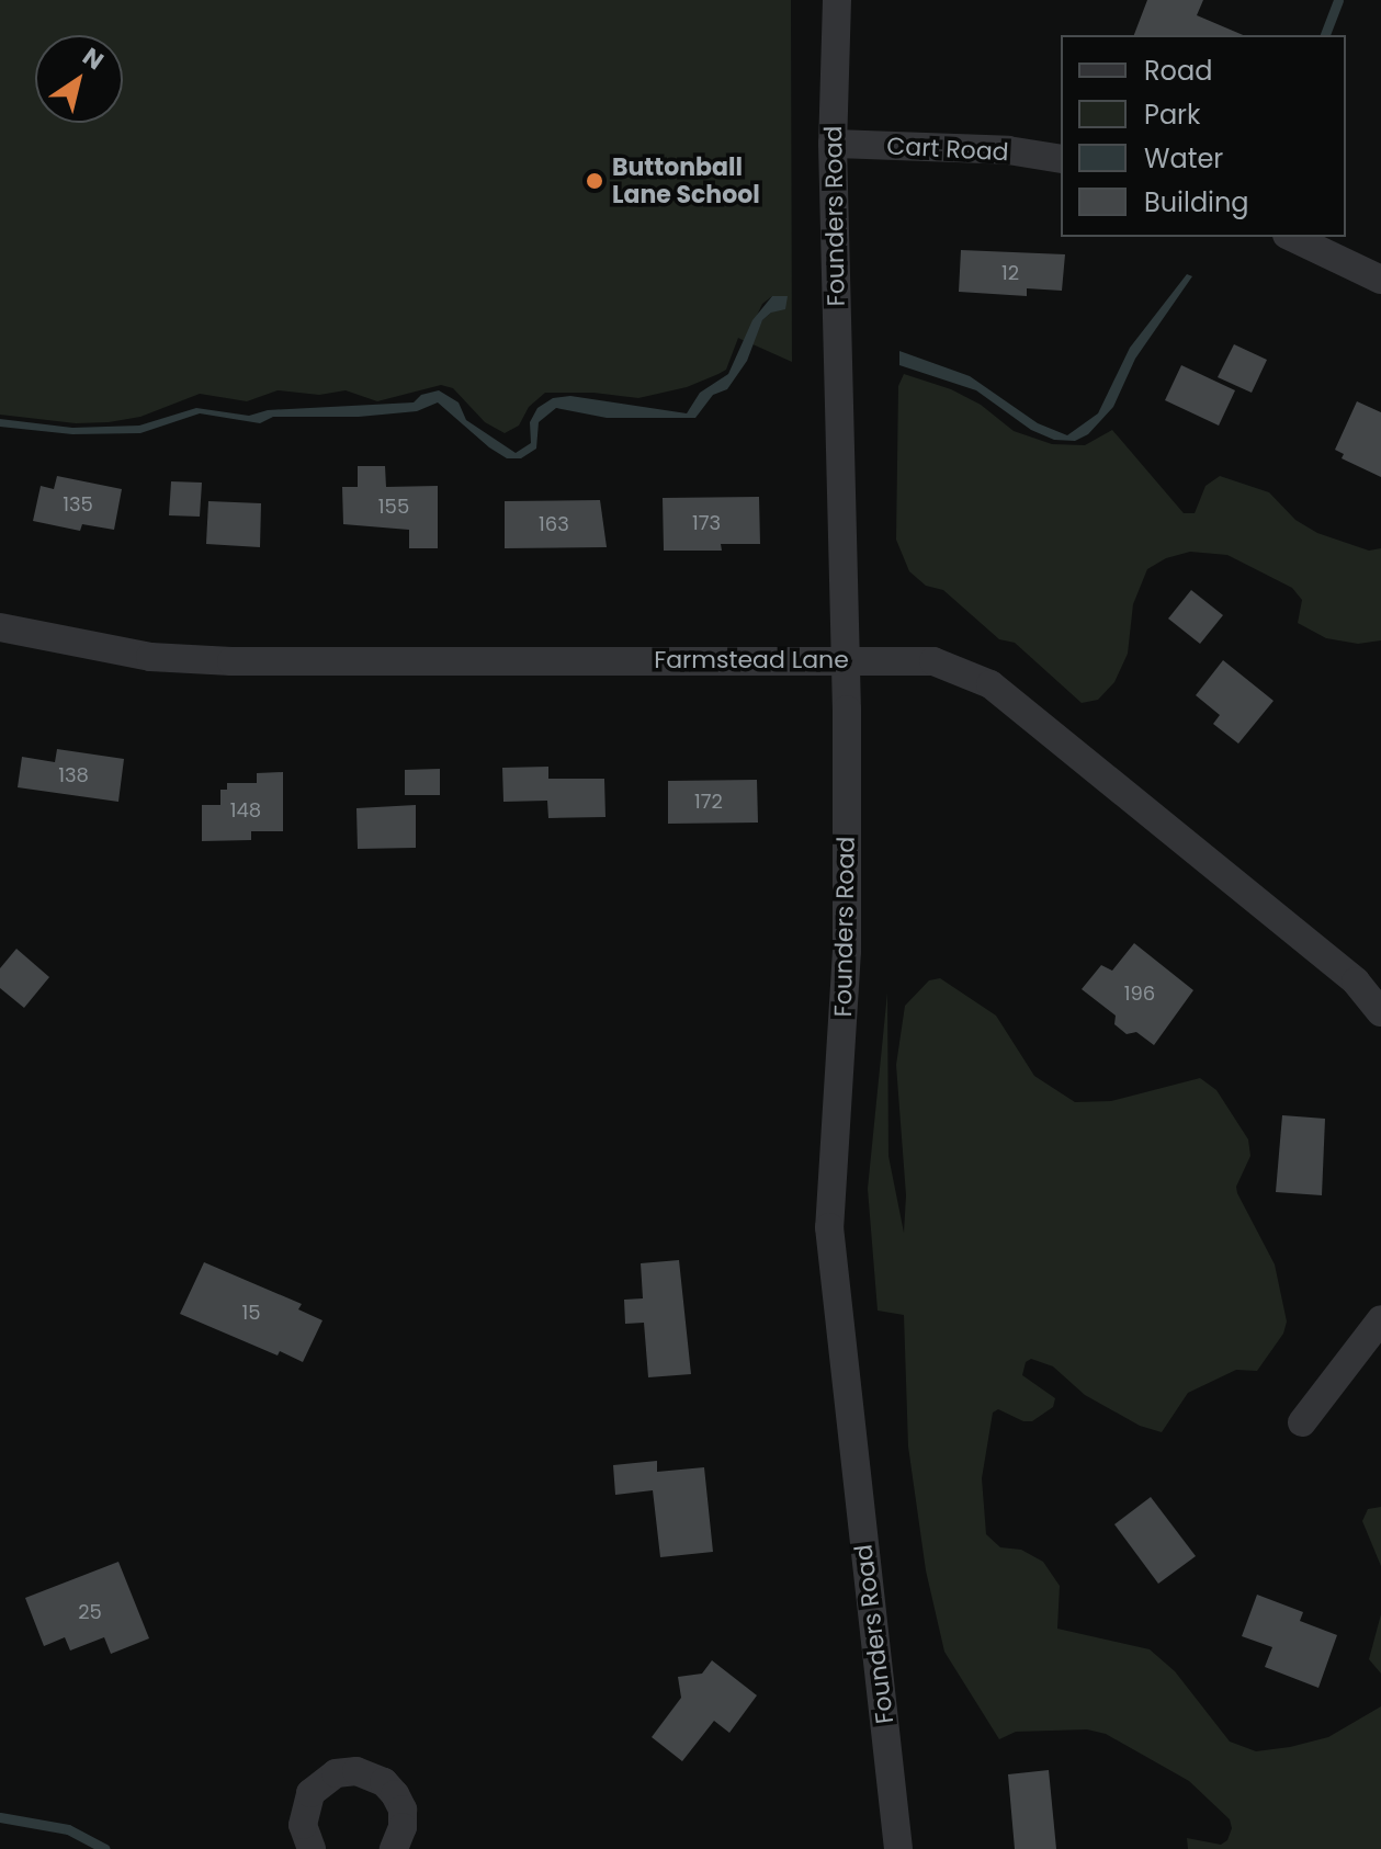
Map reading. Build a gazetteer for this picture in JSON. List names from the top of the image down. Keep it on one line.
{"streets":{"street":["Cart Road","Founders Road","Farmstead Lane"]},"crossings":[["Cart Road","Founders Road"],["Founders Road","Farmstead Lane"]],"places":["Buttonball Lane School"],"house_numbers":["12","135","155","173","163","138","172","148","196","15","25"],"legend":["Road","Park","Water","Building"],"north":"top right"}
